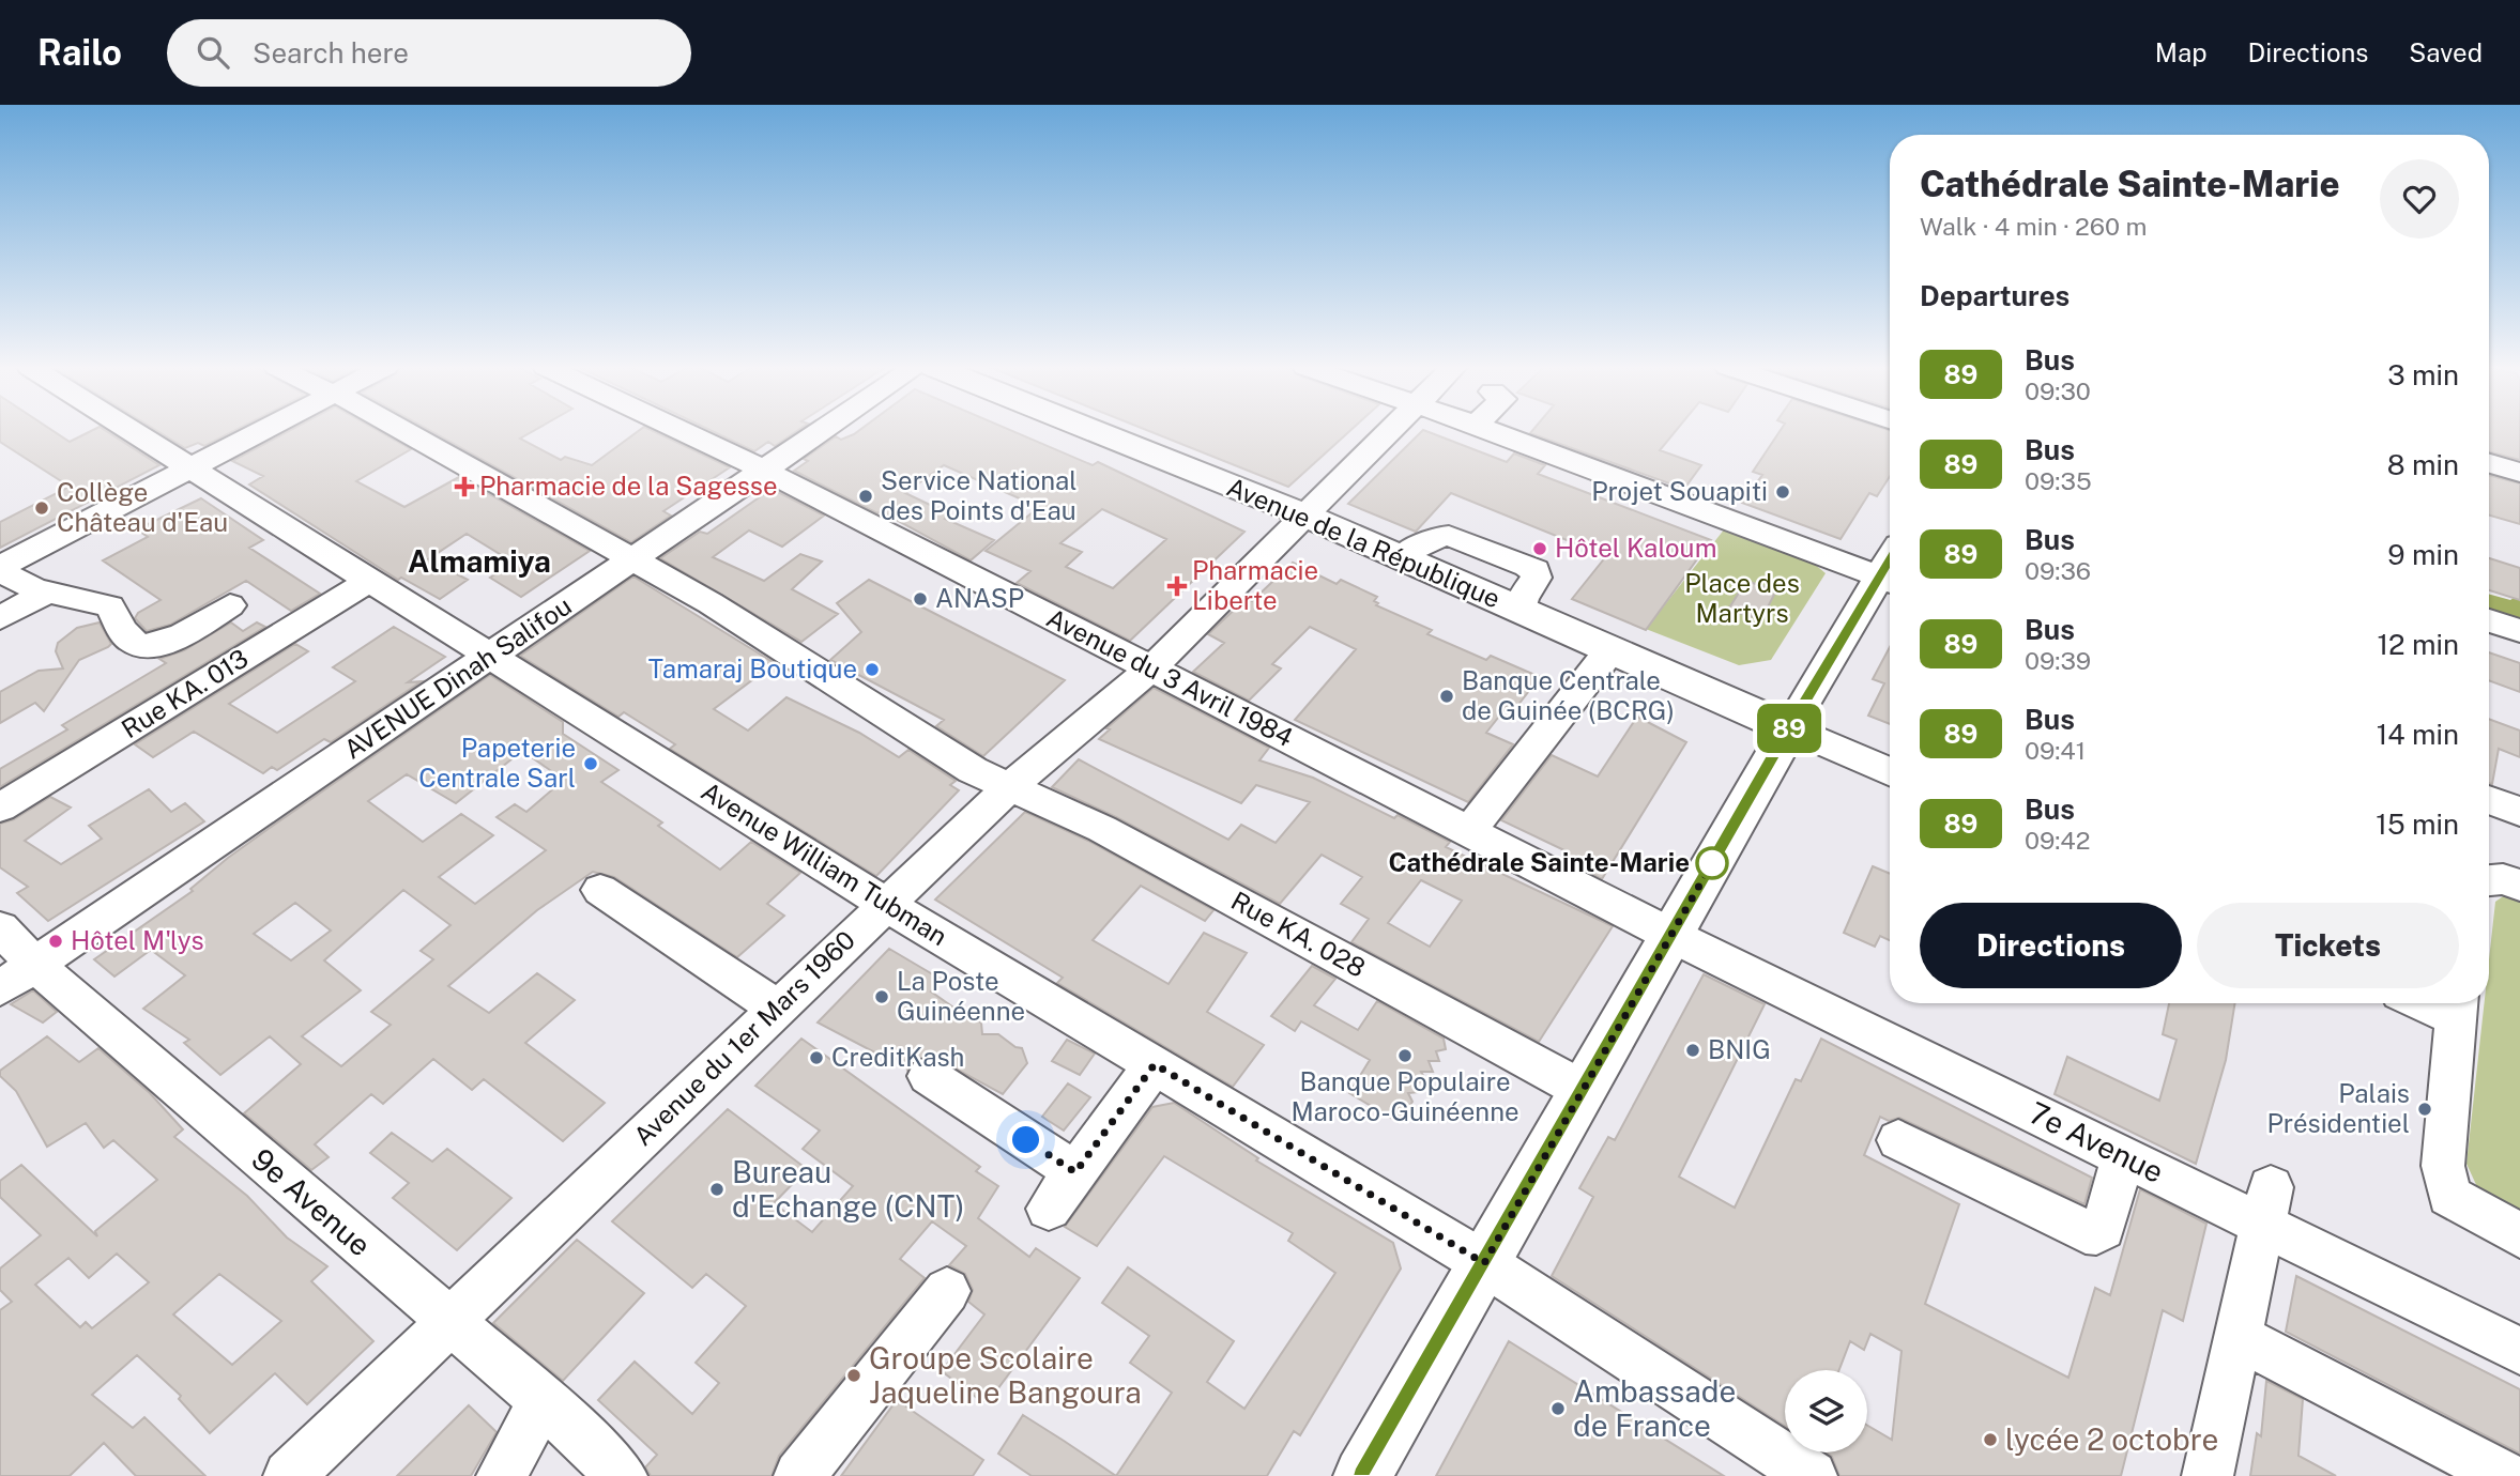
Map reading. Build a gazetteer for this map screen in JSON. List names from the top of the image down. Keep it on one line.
{"streets":{"main road":["Avenue de la République"],"street":["AVENUE Dinah Salifou","Avenue du 3 Avril 1984","Rue KA. 013","Avenue William Tubman","Rue KA. 028","Avenue du 1er Mars 1960","7e Avenue","9e Avenue"]},"crossings":[["Avenue de la République","Avenue du 1er Mars 1960"],["AVENUE Dinah Salifou","Avenue du 3 Avril 1984"],["AVENUE Dinah Salifou","Avenue William Tubman"],["AVENUE Dinah Salifou","Rue KA. 028"],["AVENUE Dinah Salifou","9e Avenue"],["Avenue du 3 Avril 1984","Avenue du 1er Mars 1960"],["Avenue du 3 Avril 1984","7e Avenue"],["Rue KA. 013","Avenue William Tubman"],["Avenue William Tubman","Avenue du 1er Mars 1960"],["Rue KA. 028","Avenue du 1er Mars 1960"],["Avenue du 1er Mars 1960","9e Avenue"]],"districts":["Almamiya"],"parks":["Place des Martyrs"],"places":{"health":["Pharmacie de la Sagesse","Pharmacie Liberte"],"other":["Projet Souapiti","Service National des Points d'Eau","Collège Château d'Eau","Hôtel Kaloum","ANASP","Tamaraj Boutique","Banque Centrale de Guinée (BCRG)","Papeterie Centrale Sarl","Cathédrale Sainte-Marie","Hôtel M'lys","La Poste Guinéenne","BNIG","Banque Populaire Maroco-Guinéenne","CreditKash","Palais Présidentiel","Bureau d'Echange (CNT)","Groupe Scolaire Jaqueline Bangoura","Ambassade de France","lycée 2 octobre"]},"lines":["bus line 89"],"page":{"header":"Railo","search":"Search here","nav":["Map","Directions","Saved"],"on_map":"89","heading":[["Cathédrale Sainte-Marie","Walk · 4 min · 260 m"],"Departures"],"list":[{"mark":"89","name":"Bus","note":"09:30","value":"3 min"},{"mark":"89","name":"Bus","note":"09:35","value":"8 min"},{"mark":"89","name":"Bus","note":"09:36","value":"9 min"},{"mark":"89","name":"Bus","note":"09:39","value":"12 min"},{"mark":"89","name":"Bus","note":"09:41","value":"14 min"},{"mark":"89","name":"Bus","note":"09:42","value":"15 min"}],"buttons":["Directions","Tickets"]}}
